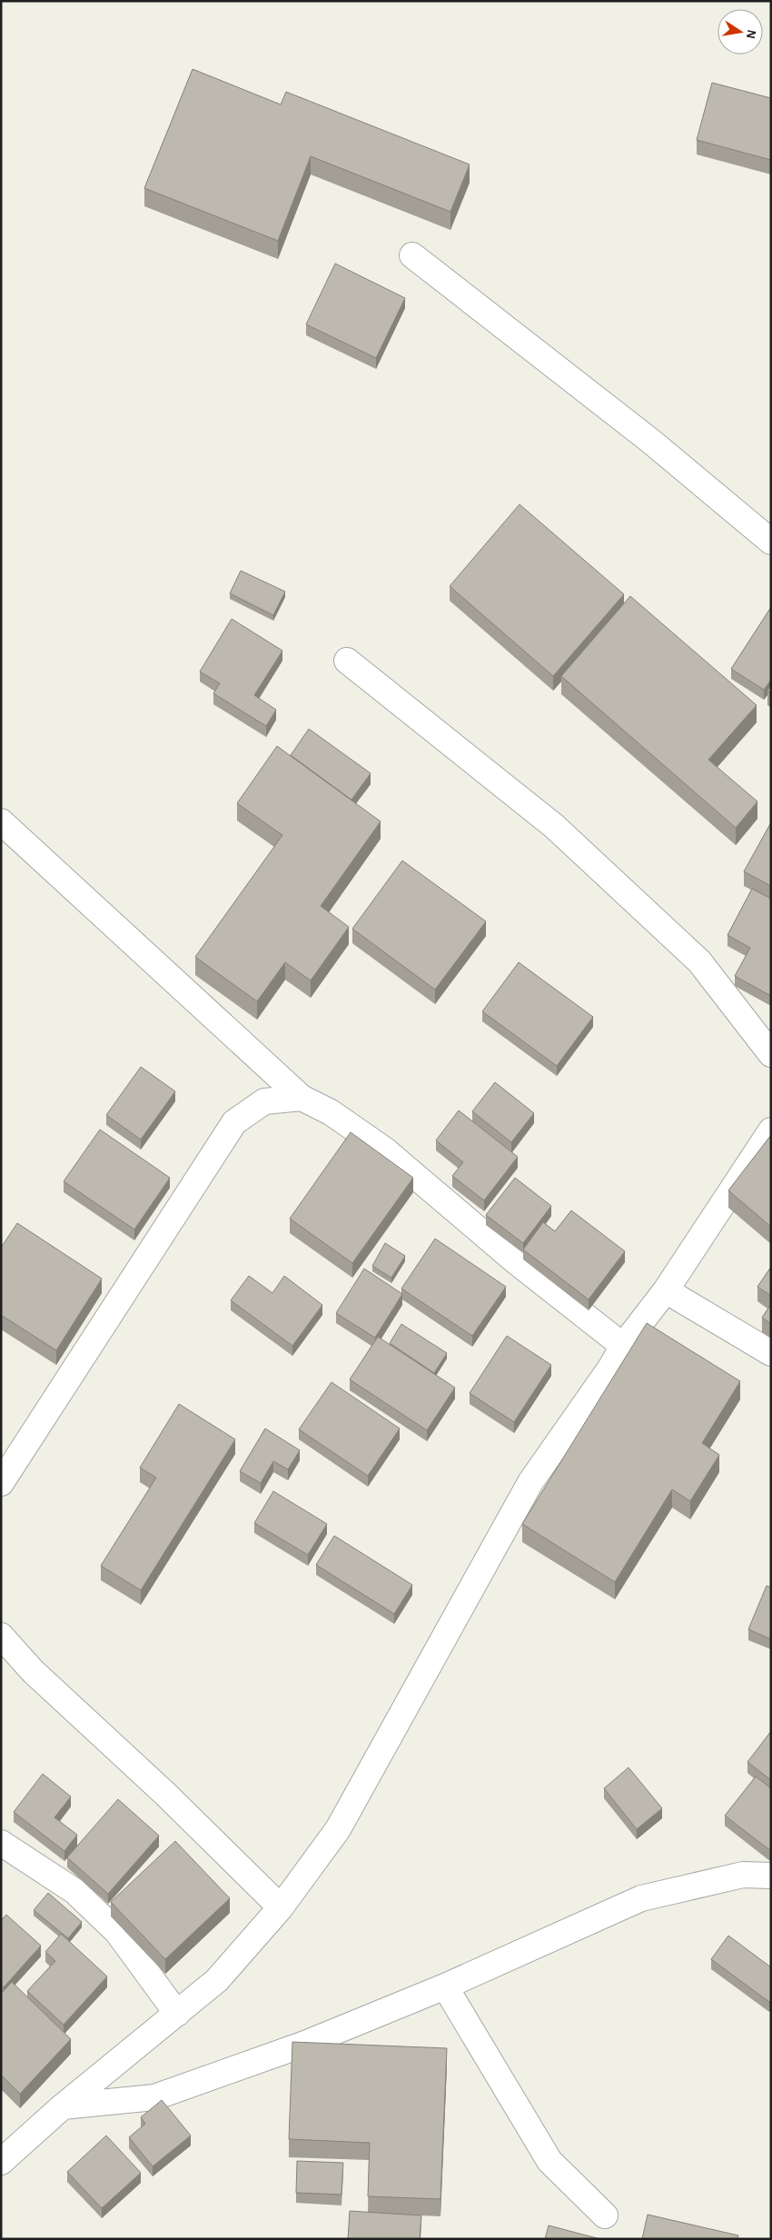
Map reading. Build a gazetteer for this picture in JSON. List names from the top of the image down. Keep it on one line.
{"north":"right"}
